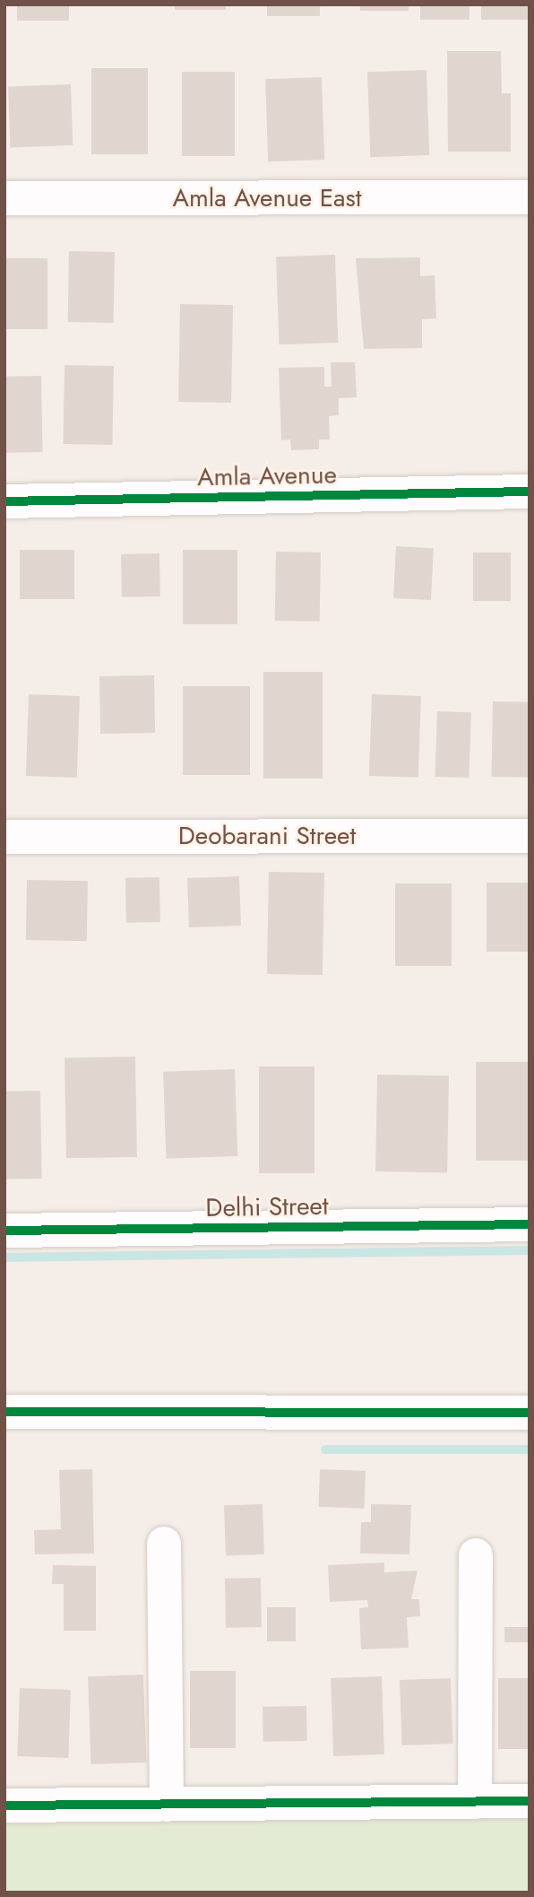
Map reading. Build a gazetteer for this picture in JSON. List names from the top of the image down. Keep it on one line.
{"streets":{"street":["Amla Avenue East","Amla Avenue","Deobarani Street","Delhi Street"]}}
